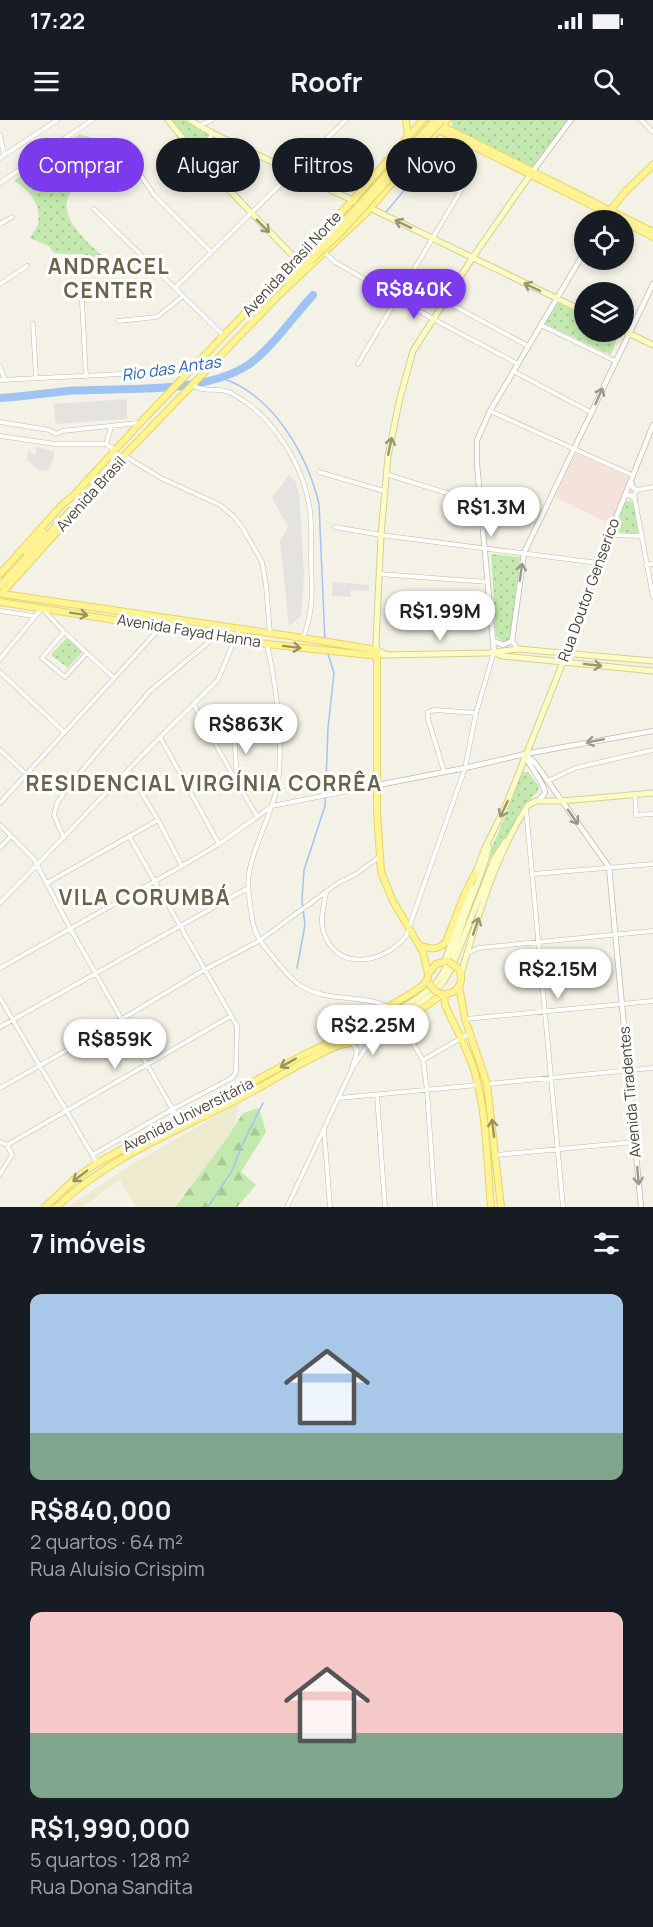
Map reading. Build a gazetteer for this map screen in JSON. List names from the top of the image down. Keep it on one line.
{"streets":{"main road":["Avenida Brasil Norte","Avenida Brasil","Rua Doutor Genserico","Avenida Fayad Hanna","Avenida Universitária"],"street":["Avenida Tiradentes"]},"crossings":[["Avenida Brasil Norte","Avenida Brasil"],["Avenida Brasil","Avenida Fayad Hanna"],["Rua Doutor Genserico","Avenida Universitária"]],"districts":["ANDRACEL CENTER","RESIDENCIAL VIRGÍNIA CORRÊA","VILA CORUMBÁ"],"water":["Rio das Antas"],"page":{"status":"17:22","header":"Roofr","chip":["Comprar","Alugar","Filtros","Novo"],"price":["R$840K","R$1.3M","R$1.99M","R$863K","R$2.15M","R$2.25M","R$859K"],"heading":"7 imóveis","list":[{"name":"R$840,000","note":"2 quartos · 64 m² · Rua Aluísio Crispim"},{"name":"R$1,990,000","note":"5 quartos · 128 m² · Rua Dona Sandita"}]}}
